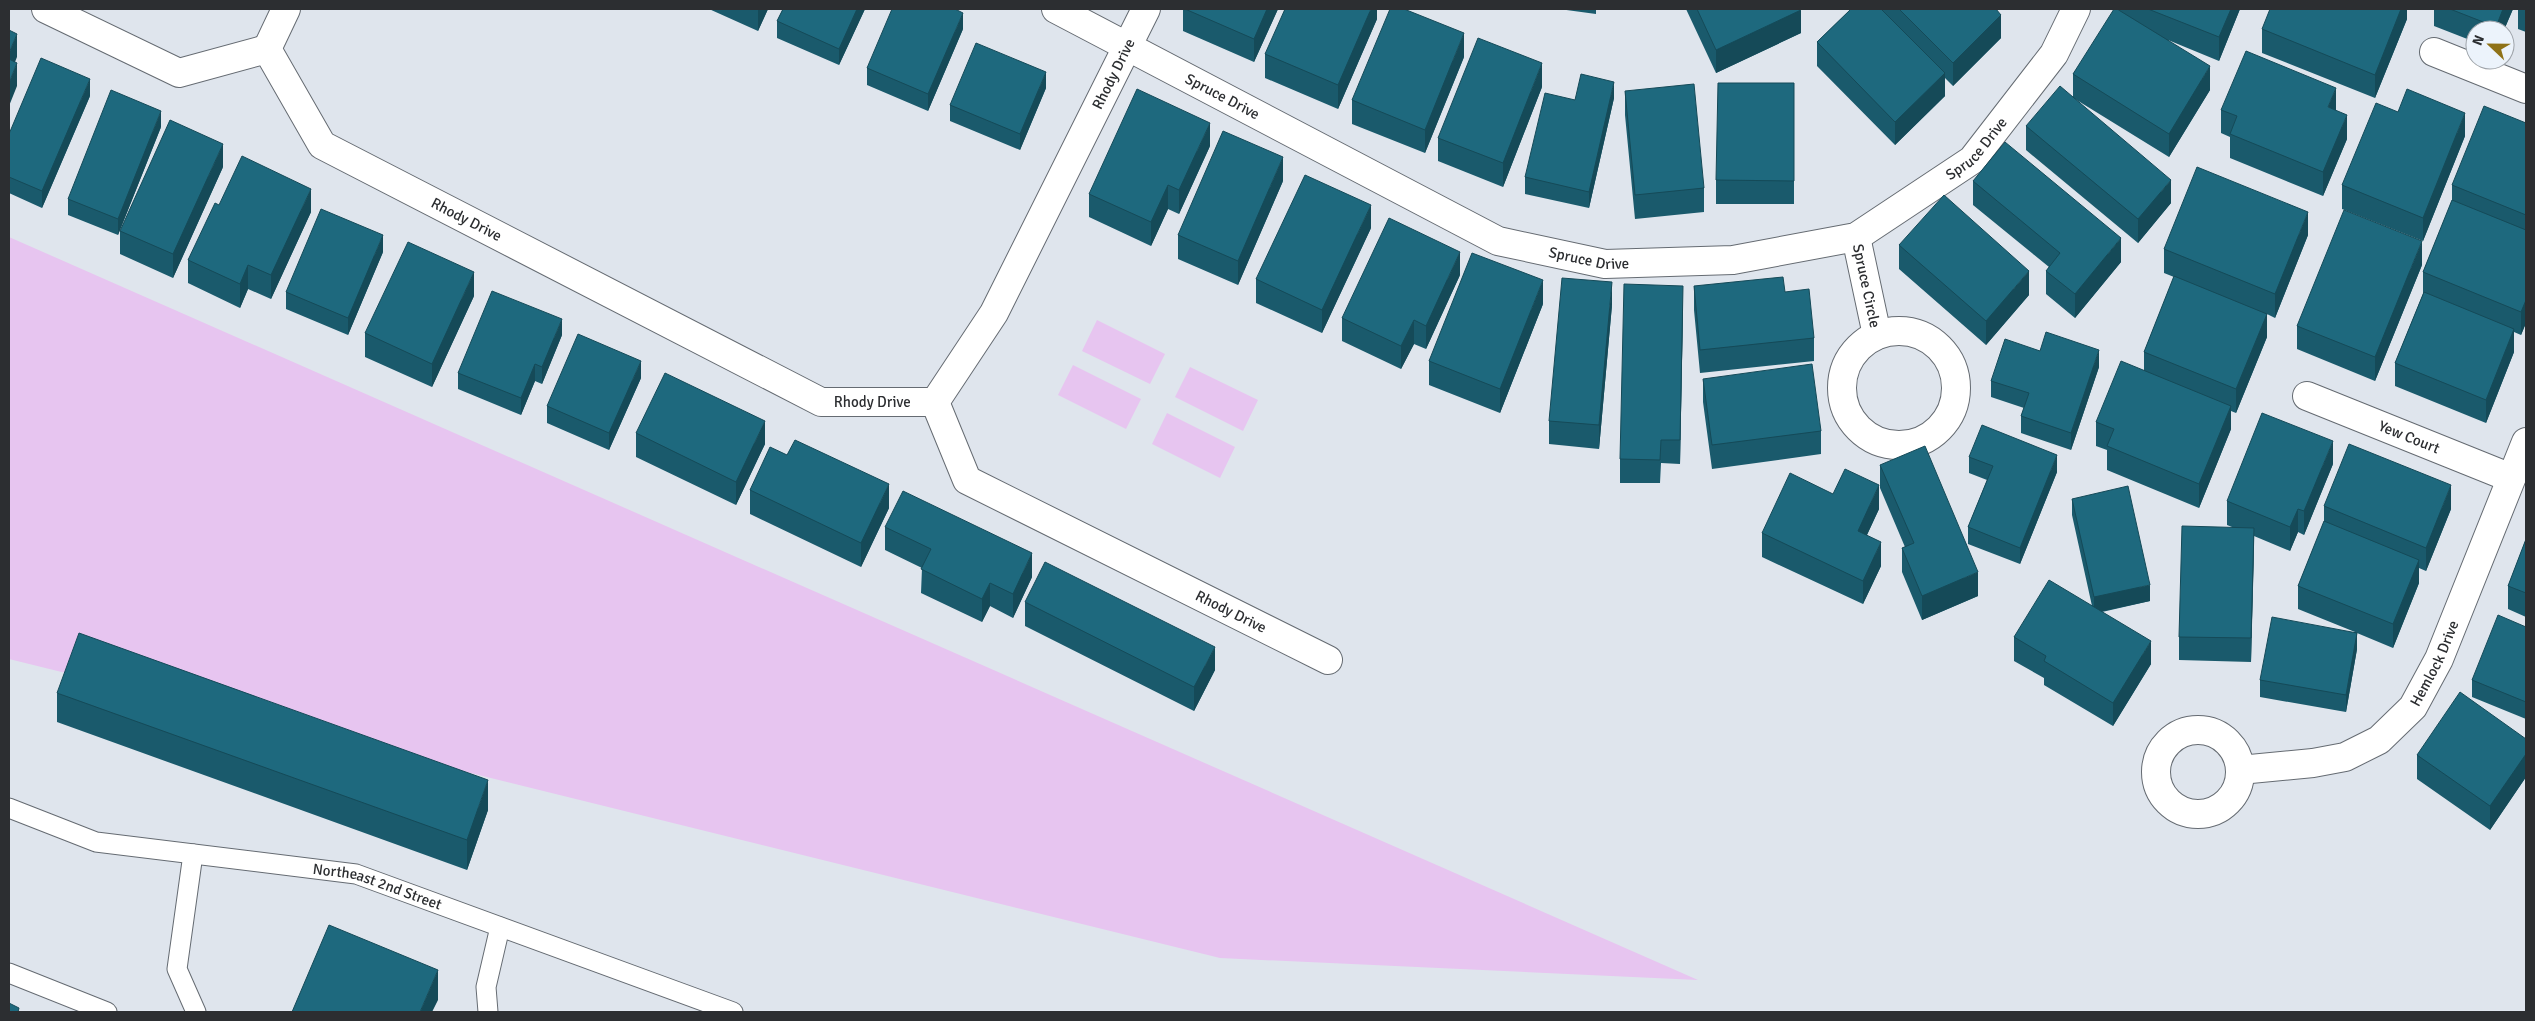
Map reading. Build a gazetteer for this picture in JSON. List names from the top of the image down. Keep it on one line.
{"streets":{"street":["Rhody Drive","Spruce Drive","Spruce Circle","Yew Court","Hemlock Drive"],"lane":["Northeast 2nd Street"]},"crossings":[["Rhody Drive","Spruce Drive"],["Spruce Drive","Spruce Circle"],["Yew Court","Hemlock Drive"]],"north":"left"}
